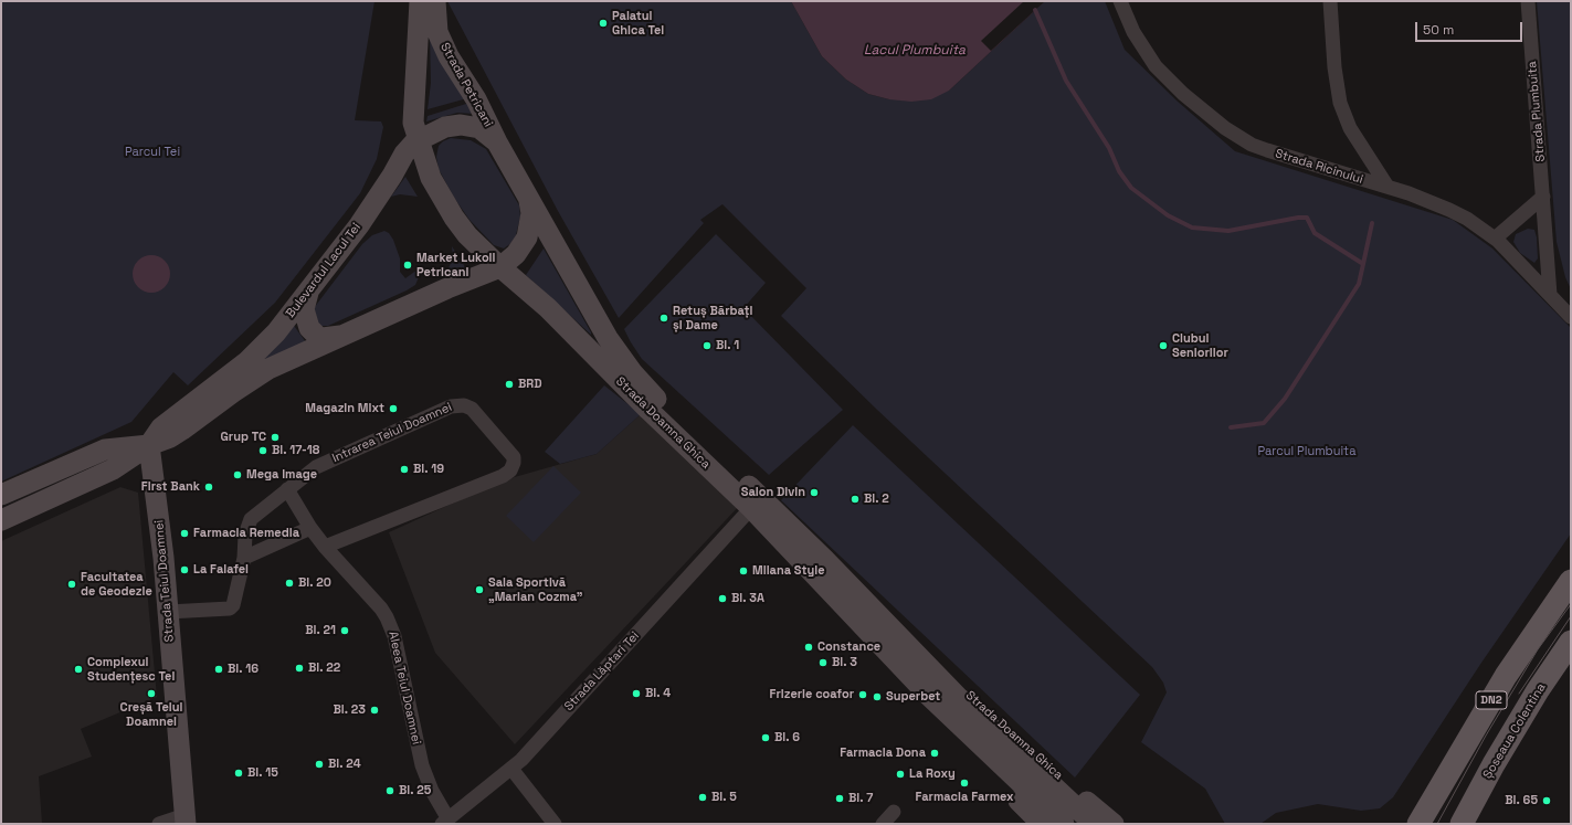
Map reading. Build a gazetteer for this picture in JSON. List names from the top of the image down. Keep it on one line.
{"streets":{"main road":["Strada Petricani","Bulevardul Lacul Tei","Strada Doamna Ghica","Strada Teiul Doamnei","DN2","Șoseaua Colentina"],"street":["Strada Plumbuita","Strada Ricinului","Intrarea Teiul Doamnei","Strada Lăptari Tei","Aleea Teiul Doamnei"]},"crossings":[["Strada Petricani","Bulevardul Lacul Tei"],["Strada Petricani","Strada Doamna Ghica"],["Strada Plumbuita","Strada Ricinului"],["Bulevardul Lacul Tei","Strada Doamna Ghica"],["Bulevardul Lacul Tei","Strada Teiul Doamnei"],["Strada Doamna Ghica","Strada Lăptari Tei"],["Intrarea Teiul Doamnei","Aleea Teiul Doamnei"],["Strada Lăptari Tei","Aleea Teiul Doamnei"]],"water":["Lacul Plumbuita"],"parks":["Parcul Tei","Parcul Plumbuita"],"places":["Palatul Ghica Tei","Market Lukoil Petricani","Retuș Bărbați și Dame","Bl. 1","Clubul Seniorilor","BRD","Magazin Mixt","Grup TC","Bl. 17-18","Bl. 19","Mega Image","First Bank","Salon Divin","Bl. 2","Farmacia Remedia","La Falafel","Milana Style","Bl. 20","Facultatea de Geodezie","Sala Sportivă „Marian Cozma”","Bl. 3A","Bl. 21","Constance","Bl. 3","Bl. 22","Complexul Studențesc Tei","Bl. 16","Creșă Teiul Doamnei","Bl. 4","Frizerie coafor","Superbet","Bl. 23","Bl. 6","Farmacia Dona","Bl. 24","Bl. 15","La Roxy","Farmacia Farmex","Bl. 25","Bl. 5","Bl. 7","Bl. 65"],"scale_bar":"50 m"}
